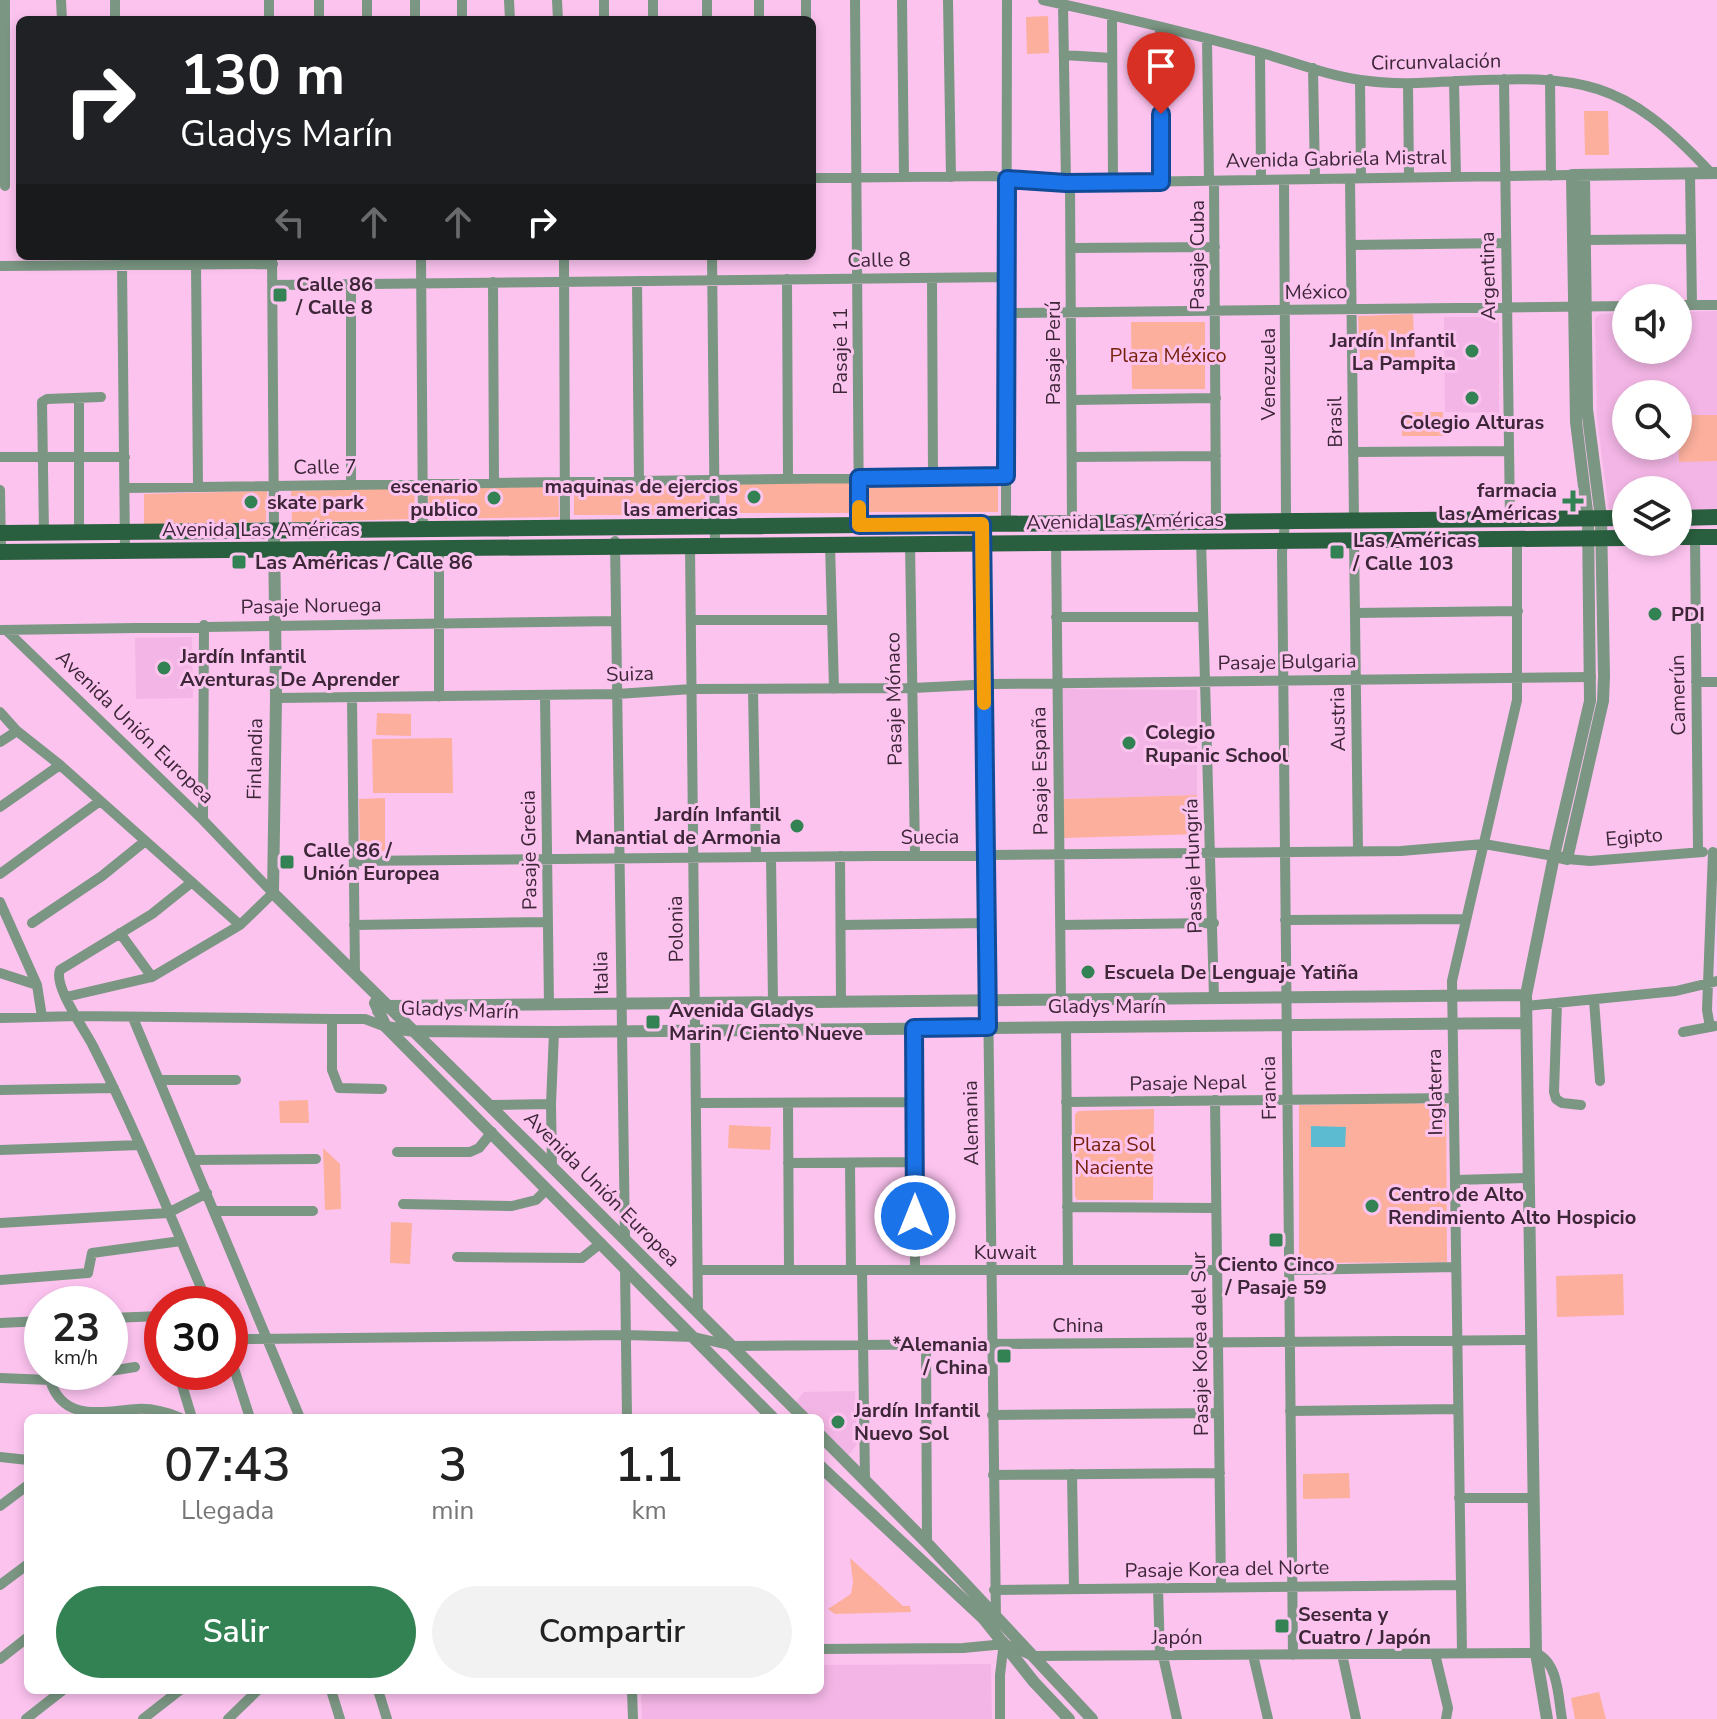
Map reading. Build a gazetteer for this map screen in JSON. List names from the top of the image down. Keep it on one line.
{"streets":{"main road":["Avenida Las Américas"],"street":["Circunvalación","Avenida Gabriela Mistral","Pasaje Cuba","Calle 8","Argentina","México","Pasaje 11","Pasaje Perú","Venezuela","Brasil","Calle 7","Pasaje Noruega","Pasaje Bulgaria","Suiza","Camerún","Pasaje Mónaco","Austria","Avenida Unión Europea","Finlandia","Pasaje España","Suecia","Egipto","Pasaje Grecia","Pasaje Hungría","Polonia","Italia","Gladys Marín","Pasaje Nepal","Francia","Inglaterra","Alemania","Kuwait","China","Pasaje Korea del Sur","Pasaje Korea del Norte","Japón"]},"crossings":[["Circunvalación","Avenida Gabriela Mistral"],["Circunvalación","Pasaje Cuba"],["Circunvalación","Argentina"],["Circunvalación","Pasaje Perú"],["Circunvalación","Brasil"],["Avenida Gabriela Mistral","Pasaje Cuba"],["Avenida Gabriela Mistral","Argentina"],["Avenida Gabriela Mistral","Pasaje 11"],["Avenida Gabriela Mistral","Pasaje Perú"],["Avenida Gabriela Mistral","Venezuela"],["Avenida Gabriela Mistral","Brasil"],["Pasaje Cuba","México"],["Pasaje Cuba","Avenida Las Américas"],["Calle 8","Pasaje 11"],["Argentina","México"],["Argentina","Avenida Las Américas"],["México","Pasaje Perú"],["México","Venezuela"],["México","Brasil"],["Pasaje 11","Calle 7"],["Pasaje 11","Avenida Las Américas"],["Pasaje Perú","Avenida Las Américas"],["Venezuela","Avenida Las Américas"],["Venezuela","Francia"],["Brasil","Avenida Las Américas"],["Avenida Las Américas","Pasaje Mónaco"],["Avenida Las Américas","Austria"],["Avenida Las Américas","Finlandia"],["Avenida Las Américas","Pasaje España"],["Avenida Las Américas","Pasaje Hungría"],["Avenida Las Américas","Polonia"],["Avenida Las Américas","Italia"],["Avenida Las Américas","Francia"],["Avenida Las Américas","Inglaterra"],["Avenida Las Américas","Alemania"],["Pasaje Noruega","Avenida Unión Europea"],["Pasaje Noruega","Finlandia"],["Pasaje Noruega","Italia"],["Pasaje Bulgaria","Suiza"],["Pasaje Bulgaria","Austria"],["Pasaje Bulgaria","Pasaje España"],["Pasaje Bulgaria","Pasaje Hungría"],["Pasaje Bulgaria","Francia"],["Pasaje Bulgaria","Inglaterra"],["Pasaje Bulgaria","Alemania"],["Suiza","Pasaje Mónaco"],["Suiza","Finlandia"],["Suiza","Pasaje Grecia"],["Suiza","Polonia"],["Suiza","Italia"],["Suiza","Alemania"],["Camerún","Egipto"],["Pasaje Mónaco","Suecia"],["Austria","Suecia"],["Avenida Unión Europea","Finlandia"],["Avenida Unión Europea","Polonia"],["Avenida Unión Europea","Italia"],["Avenida Unión Europea","Gladys Marín"],["Avenida Unión Europea","China"],["Pasaje España","Suecia"],["Pasaje España","Gladys Marín"],["Suecia","Egipto"],["Suecia","Pasaje Grecia"],["Suecia","Pasaje Hungría"],["Suecia","Polonia"],["Suecia","Italia"],["Suecia","Francia"],["Suecia","Inglaterra"],["Suecia","Alemania"],["Pasaje Grecia","Gladys Marín"],["Pasaje Hungría","Gladys Marín"],["Polonia","Gladys Marín"],["Polonia","Kuwait"],["Italia","Gladys Marín"],["Italia","China"],["Gladys Marín","Francia"],["Gladys Marín","Inglaterra"],["Gladys Marín","Alemania"],["Pasaje Nepal","Francia"],["Pasaje Nepal","Inglaterra"],["Pasaje Nepal","Pasaje Korea del Sur"],["Francia","China"],["Francia","Pasaje Korea del Norte"],["Francia","Japón"],["Inglaterra","China"],["Inglaterra","Pasaje Korea del Norte"],["Inglaterra","Japón"],["Alemania","Kuwait"],["Alemania","China"],["Alemania","Pasaje Korea del Norte"],["Alemania","Japón"],["Kuwait","Pasaje Korea del Sur"],["China","Pasaje Korea del Sur"],["Pasaje Korea del Sur","Pasaje Korea del Norte"]],"parks":["Plaza México","Plaza Sol Naciente"],"places":{"transit":["Calle 86 / Calle 8","Las Américas / Calle 103","Las Américas / Calle 86","Calle 86 / Unión Europea","Avenida Gladys Marin / Ciento Nueve","Ciento Cinco / Pasaje 59","*Alemania / China","Sesenta y Cuatro / Japón"],"other":["Jardín Infantil La Pampita","Colegio Alturas","maquinas de ejercios las americas","escenario publico","skate park","PDI","Jardín Infantil Aventuras De Aprender","Colegio Rupanic School","Jardín Infantil Manantial de Armonia","Escuela De Lenguaje Yatiña","Centro de Alto Rendimiento Alto Hospicio","Jardín Infantil Nuevo Sol"],"health":["farmacia las Américas"]},"page":{"turn":["130 m","Gladys Marín"],"speed":"23 km/h","limit":"30","eta":["07:43","Llegada","3","min","1.1","km"],"buttons":["Salir","Compartir"]}}
